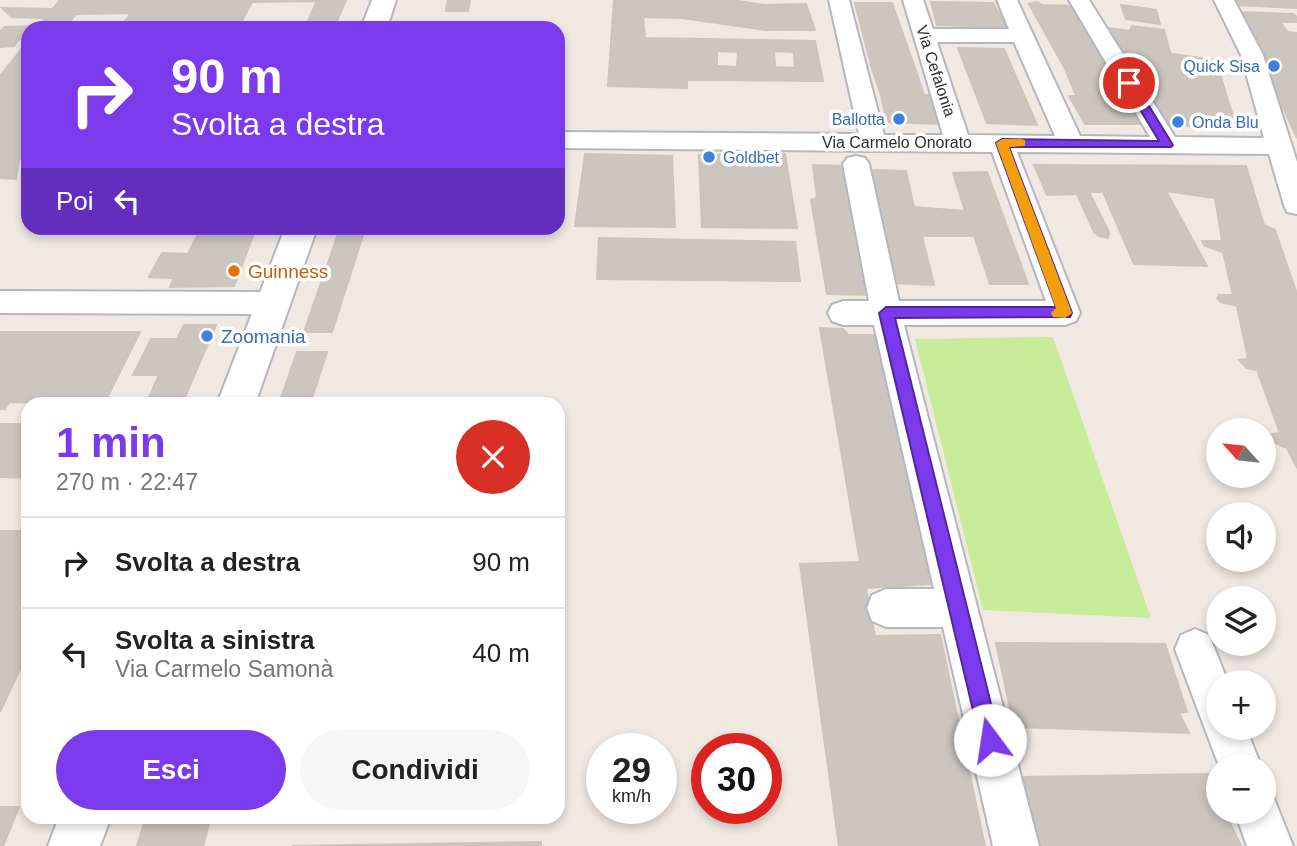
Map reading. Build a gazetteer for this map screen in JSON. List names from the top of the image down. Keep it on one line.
{"streets":{"street":["Via Cefalonia","Via Carmelo Onorato"]},"crossings":[["Via Cefalonia","Via Carmelo Onorato"]],"places":["Quick Sisa","Ballotta","Onda Blu","Goldbet","Guinness","Zoomania"],"north":"top left","page":{"turn":["90 m","Svolta a destra"],"then":"Poi","heading":["1 min","270 m · 22:47"],"map_buttons":["+","−"],"list":[{"name":"Svolta a destra","value":"90 m"},{"name":"Svolta a sinistra","note":"Via Carmelo Samonà","value":"40 m"}],"buttons":["Esci","Condividi"],"speed":"29 km/h","limit":"30"}}
